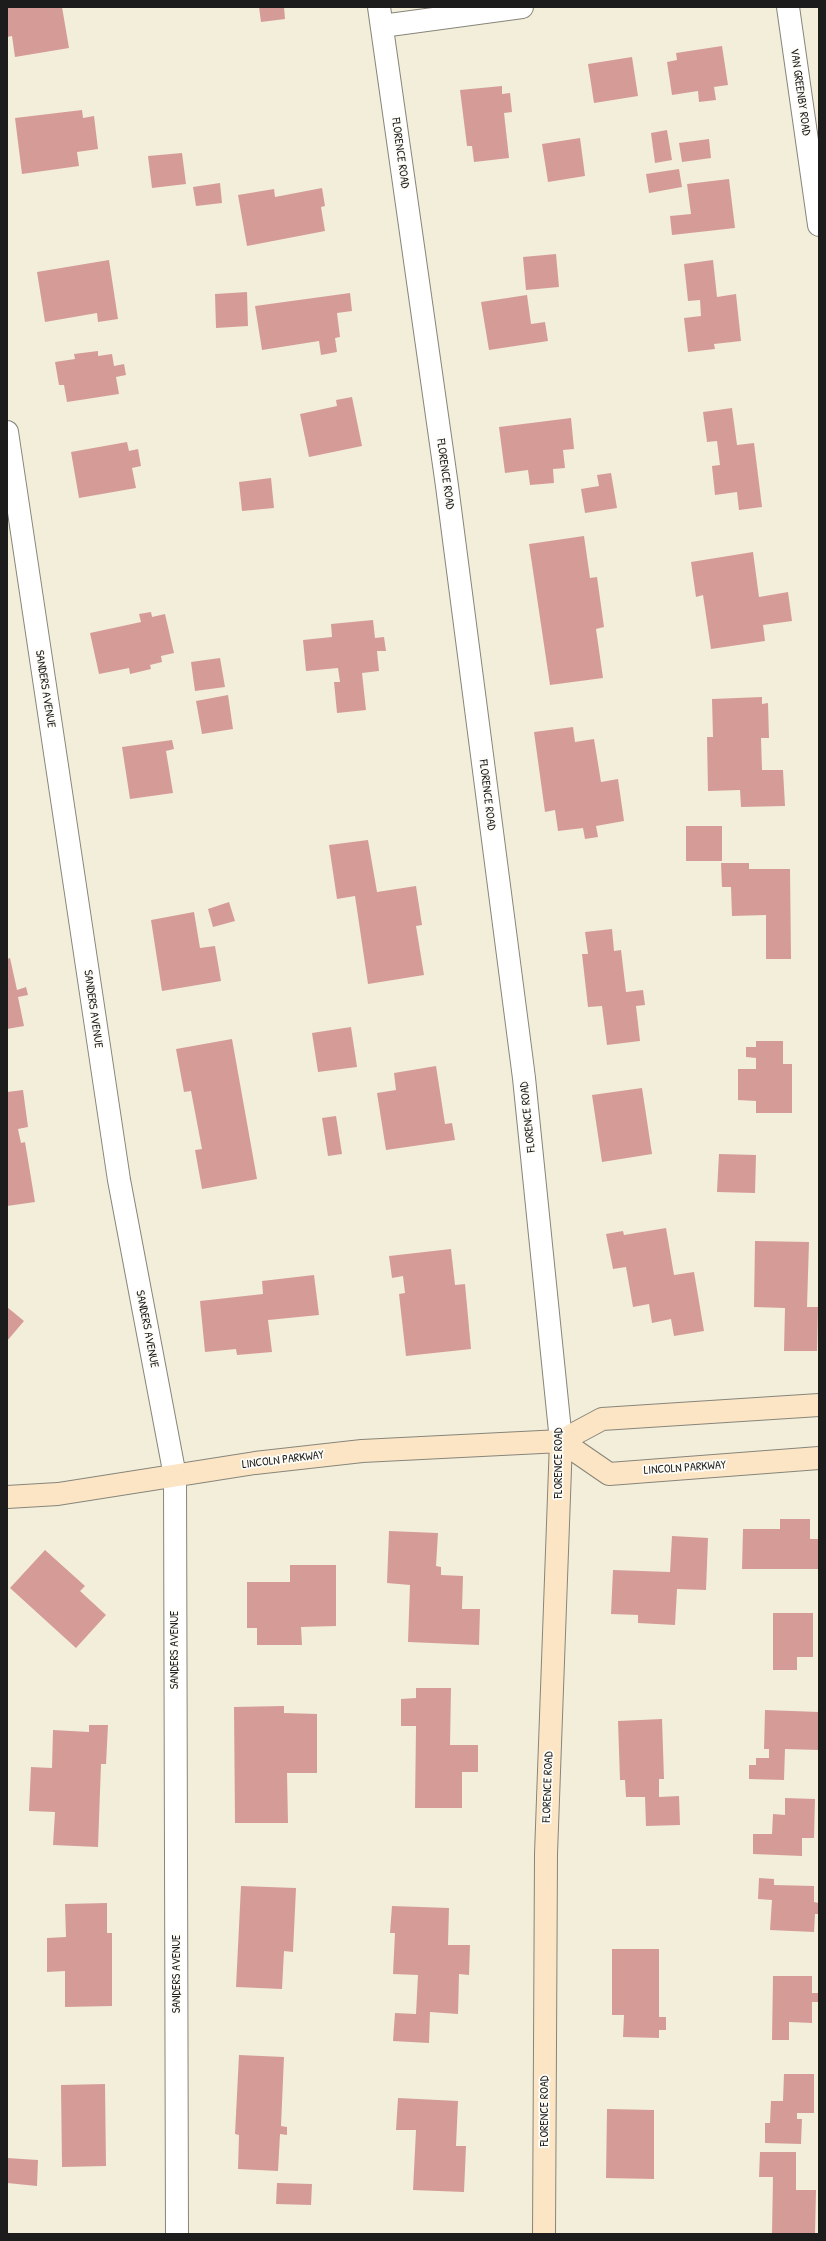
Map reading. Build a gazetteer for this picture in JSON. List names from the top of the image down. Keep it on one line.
{"streets":{"street":["VAN GREENBY ROAD","FLORENCE ROAD","SANDERS AVENUE","LINCOLN PARKWAY"]},"crossings":[["FLORENCE ROAD","LINCOLN PARKWAY"],["SANDERS AVENUE","LINCOLN PARKWAY"]]}
